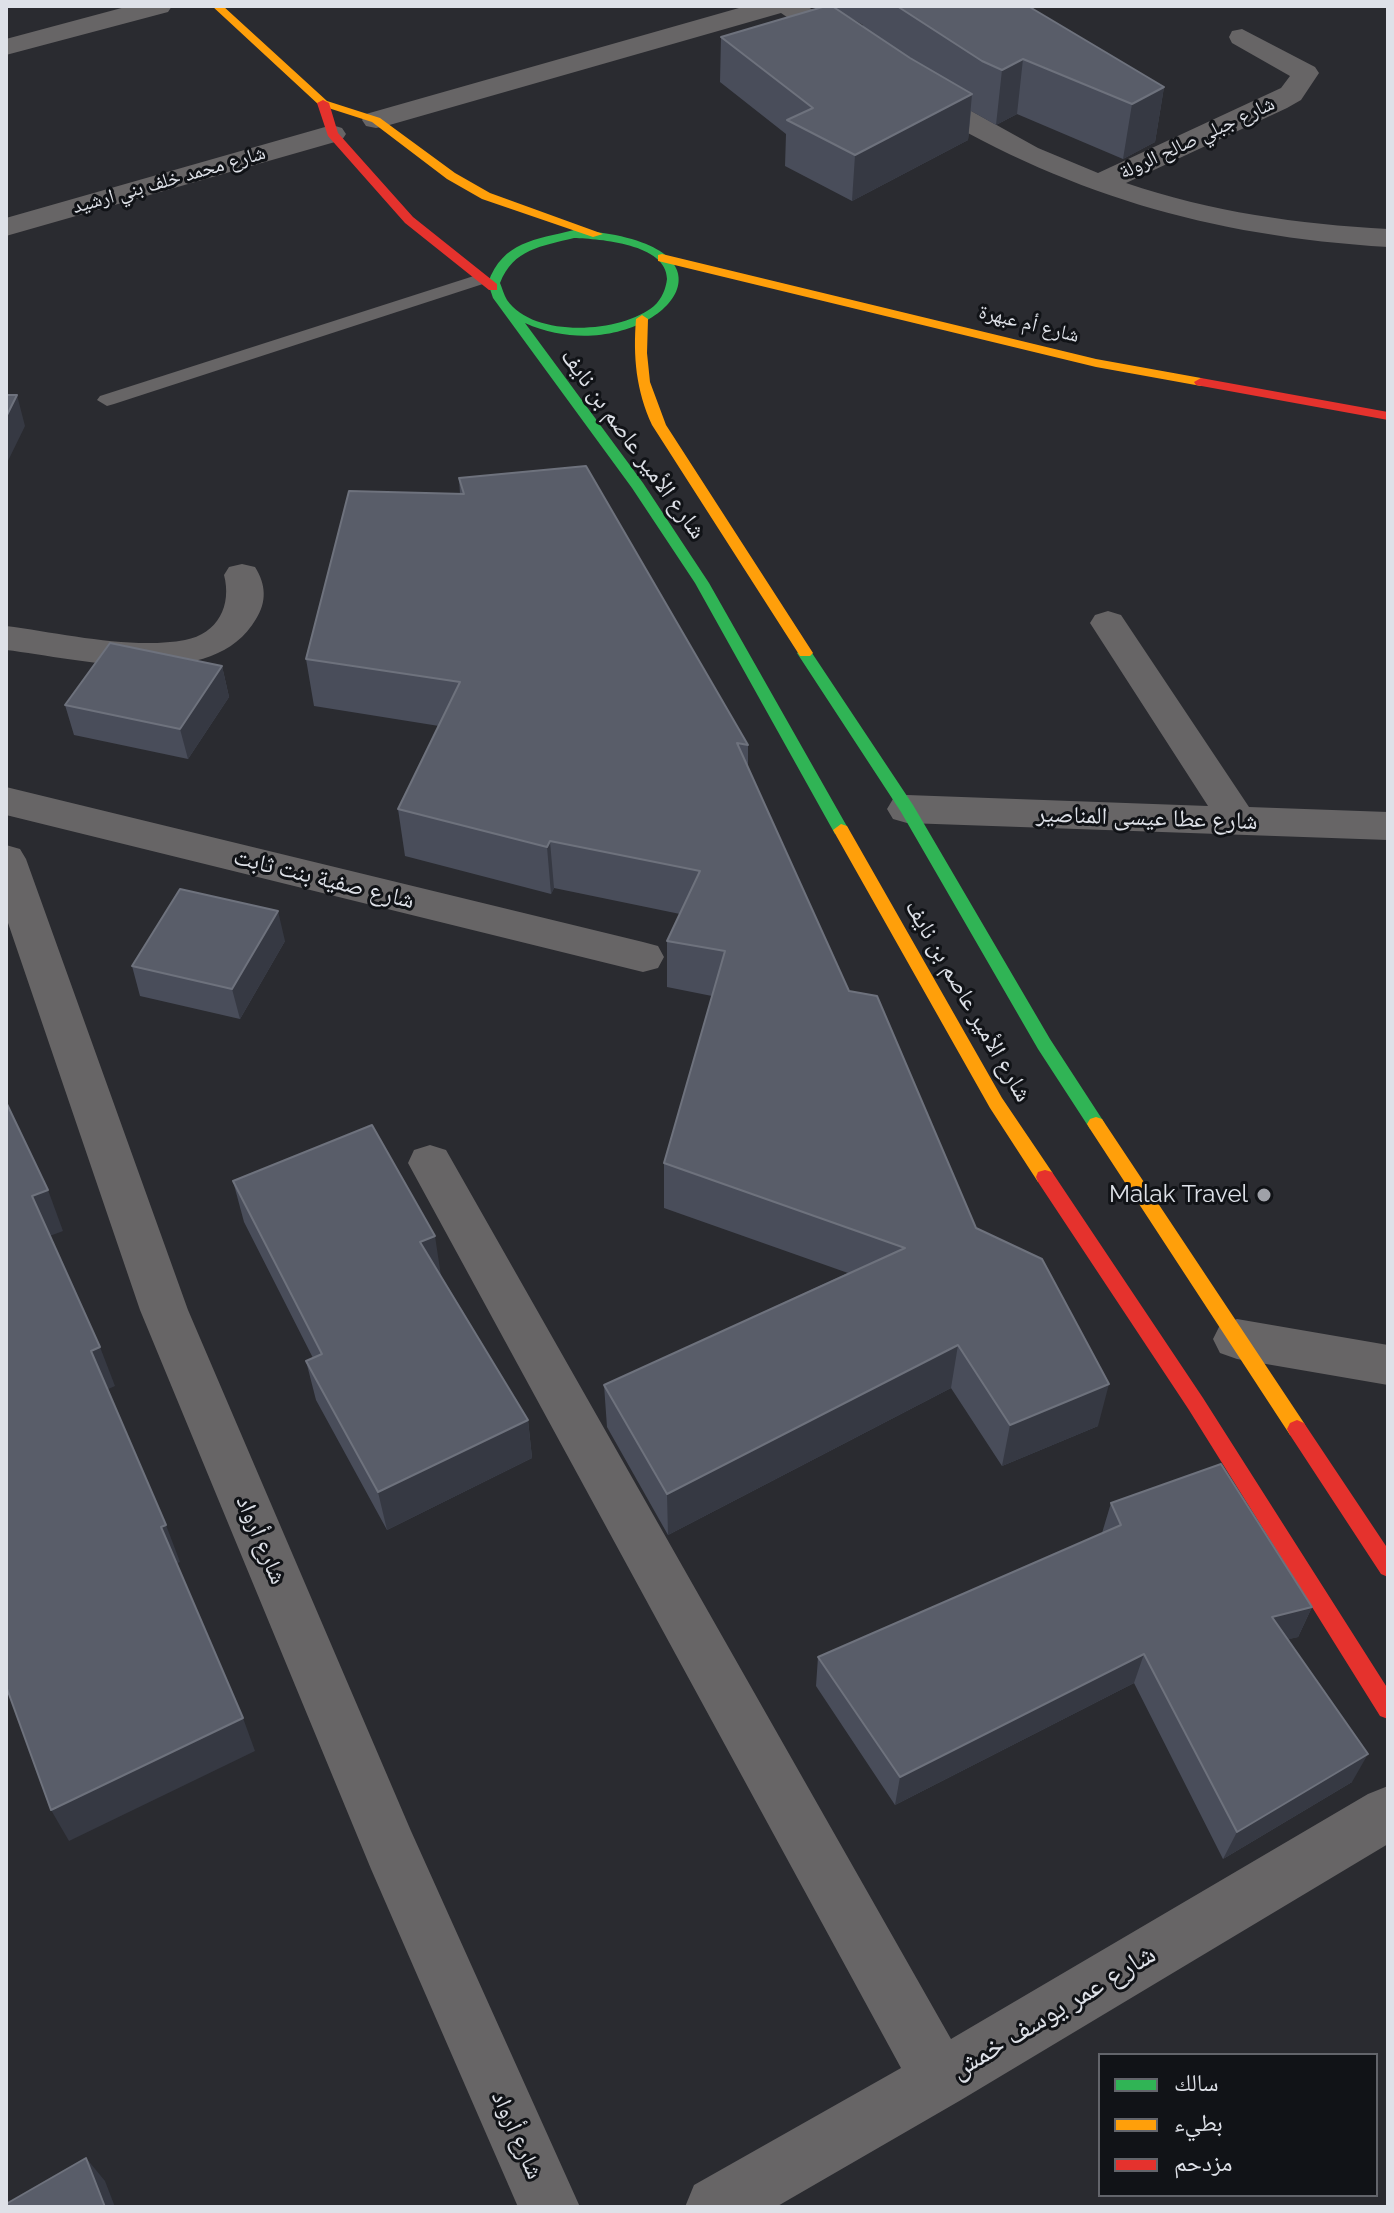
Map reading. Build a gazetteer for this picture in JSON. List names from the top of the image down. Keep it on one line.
{"streets":{"main road":["شارع أم عبهرة","شارع الأمير عاصم بن نايف"],"street":["شارع جبلي صالح الرولة","شارع محمد خلف بني ارشيد","شارع عطا عيسى المناصير","شارع صفية بنت ثابت","شارع أرواد","شارع عمر يوسف خمش"]},"crossings":[["شارع الأمير عاصم بن نايف","شارع عطا عيسى المناصير"]],"places":["Malak Travel"],"legend":["سالك","بطيء","مزدحم"]}
